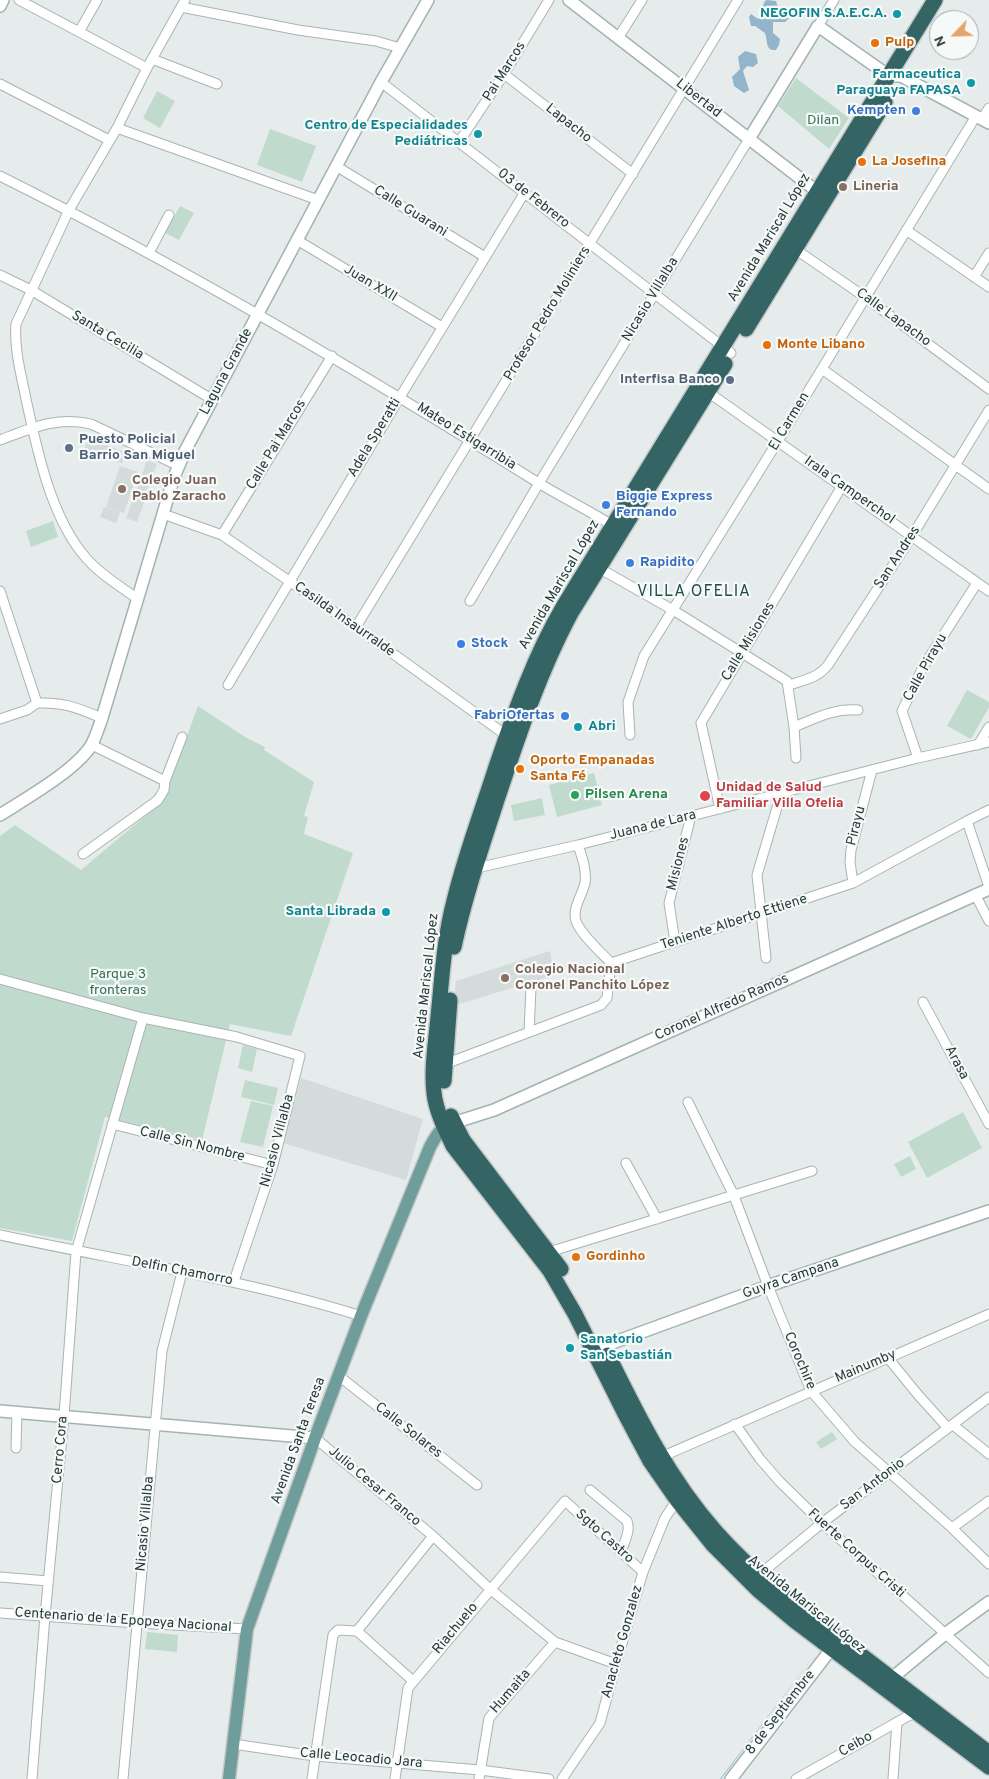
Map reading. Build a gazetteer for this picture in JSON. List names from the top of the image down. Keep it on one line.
{"streets":{"highway":["Avenida Mariscal López"],"main road":["Libertad","Nicasio Villalba","Laguna Grande","Coronel Alfredo Ramos","Guyra Campana","Avenida Santa Teresa","Julio Cesar Franco","8 de Septiembre"],"street":["Pai Marcos","Lapacho","03 de Febrero","Calle Guarani","Juan XXII","Profesor Pedro Moliniers","Calle Lapacho","Santa Cecilia","El Carmen","Mateo Estigarribia","Adela Speratti","Calle Pai Marcos","Irala Camperchol","San Andres","Casilda Insaurralde","Calle Misiones","Calle Pirayu","Juana de Lara","Pirayu","Misiones","Teniente Alberto Ettiene","Arasa","Calle Sin Nombre","Delfin Chamorro","Corochire","Mainumby","Calle Solares","Cerro Cora","San Antonio","Sgto Castro","Fuerte Corpus Cristi","Centenario de la Epopeya Nacional","Riachuelo","Anacleto Gonzalez","Humaita","Ceibo","Calle Leocadio Jara"]},"crossings":[["Pai Marcos","Lapacho"],["Pai Marcos","03 de Febrero"],["Libertad","Avenida Mariscal López"],["Libertad","Nicasio Villalba"],["Libertad","Profesor Pedro Moliniers"],["Lapacho","Profesor Pedro Moliniers"],["03 de Febrero","Avenida Mariscal López"],["03 de Febrero","Nicasio Villalba"],["03 de Febrero","Profesor Pedro Moliniers"],["03 de Febrero","Laguna Grande"],["03 de Febrero","Adela Speratti"],["Calle Guarani","Laguna Grande"],["Calle Guarani","Adela Speratti"],["Avenida Mariscal López","Calle Lapacho"],["Avenida Mariscal López","Mateo Estigarribia"],["Avenida Mariscal López","Irala Camperchol"],["Avenida Mariscal López","Casilda Insaurralde"],["Avenida Mariscal López","Juana de Lara"],["Avenida Mariscal López","Coronel Alfredo Ramos"],["Avenida Mariscal López","Guyra Campana"],["Avenida Mariscal López","Mainumby"],["Avenida Mariscal López","Avenida Santa Teresa"],["Avenida Mariscal López","San Antonio"],["Avenida Mariscal López","Anacleto Gonzalez"],["Avenida Mariscal López","8 de Septiembre"],["Avenida Mariscal López","Ceibo"],["Juan XXII","Laguna Grande"],["Juan XXII","Adela Speratti"],["Nicasio Villalba","Mateo Estigarribia"],["Nicasio Villalba","Calle Sin Nombre"],["Nicasio Villalba","Delfin Chamorro"],["Nicasio Villalba","Cerro Cora"],["Nicasio Villalba","Julio Cesar Franco"],["Nicasio Villalba","Centenario de la Epopeya Nacional"],["Profesor Pedro Moliniers","Mateo Estigarribia"],["Profesor Pedro Moliniers","Casilda Insaurralde"],["Calle Lapacho","El Carmen"],["Santa Cecilia","Laguna Grande"],["Laguna Grande","Mateo Estigarribia"],["Laguna Grande","Casilda Insaurralde"],["El Carmen","Irala Camperchol"],["Mateo Estigarribia","Adela Speratti"],["Mateo Estigarribia","Calle Pai Marcos"],["Adela Speratti","Casilda Insaurralde"],["Calle Pai Marcos","Casilda Insaurralde"],["Irala Camperchol","San Andres"],["Irala Camperchol","Calle Misiones"],["Irala Camperchol","Calle Pirayu"],["Calle Misiones","Juana de Lara"],["Calle Pirayu","Juana de Lara"],["Juana de Lara","Pirayu"],["Juana de Lara","Misiones"],["Pirayu","Teniente Alberto Ettiene"],["Misiones","Teniente Alberto Ettiene"],["Coronel Alfredo Ramos","Avenida Santa Teresa"],["Calle Sin Nombre","Cerro Cora"],["Delfin Chamorro","Avenida Santa Teresa"],["Delfin Chamorro","Cerro Cora"],["Guyra Campana","Corochire"],["Corochire","Mainumby"],["Corochire","San Antonio"],["Mainumby","Fuerte Corpus Cristi"],["Calle Solares","Avenida Santa Teresa"],["Avenida Santa Teresa","Julio Cesar Franco"],["Avenida Santa Teresa","Centenario de la Epopeya Nacional"],["Avenida Santa Teresa","Calle Leocadio Jara"],["Cerro Cora","Julio Cesar Franco"],["Cerro Cora","Centenario de la Epopeya Nacional"],["San Antonio","Fuerte Corpus Cristi"],["Julio Cesar Franco","Riachuelo"],["Julio Cesar Franco","Anacleto Gonzalez"],["Julio Cesar Franco","Humaita"],["Sgto Castro","Riachuelo"],["Sgto Castro","Anacleto Gonzalez"],["Riachuelo","Calle Leocadio Jara"],["Humaita","Calle Leocadio Jara"]],"districts":["VILLA OFELIA"],"parks":["Dilan","Parque 3 fronteras"],"places":["NEGOFIN S.A.E.C.A.","Pulp","Farmaceutica Paraguaya FAPASA","Kempten","Centro de Especialidades Pediátricas","La Josefina","Lineria","Monte Libano","Interfisa Banco","Puesto Policial Barrio San Miguel","Colegio Juan Pablo Zaracho","Biggie Express Fernando","Rapidito","Stock","FabriOfertas","Abri","Oporto Empanadas Santa Fé","Pilsen Arena","Unidad de Salud Familiar Villa Ofelia","Santa Librada","Colegio Nacional Coronel Panchito López","Gordinho","Sanatorio San Sebastián"],"north":"bottom left"}
